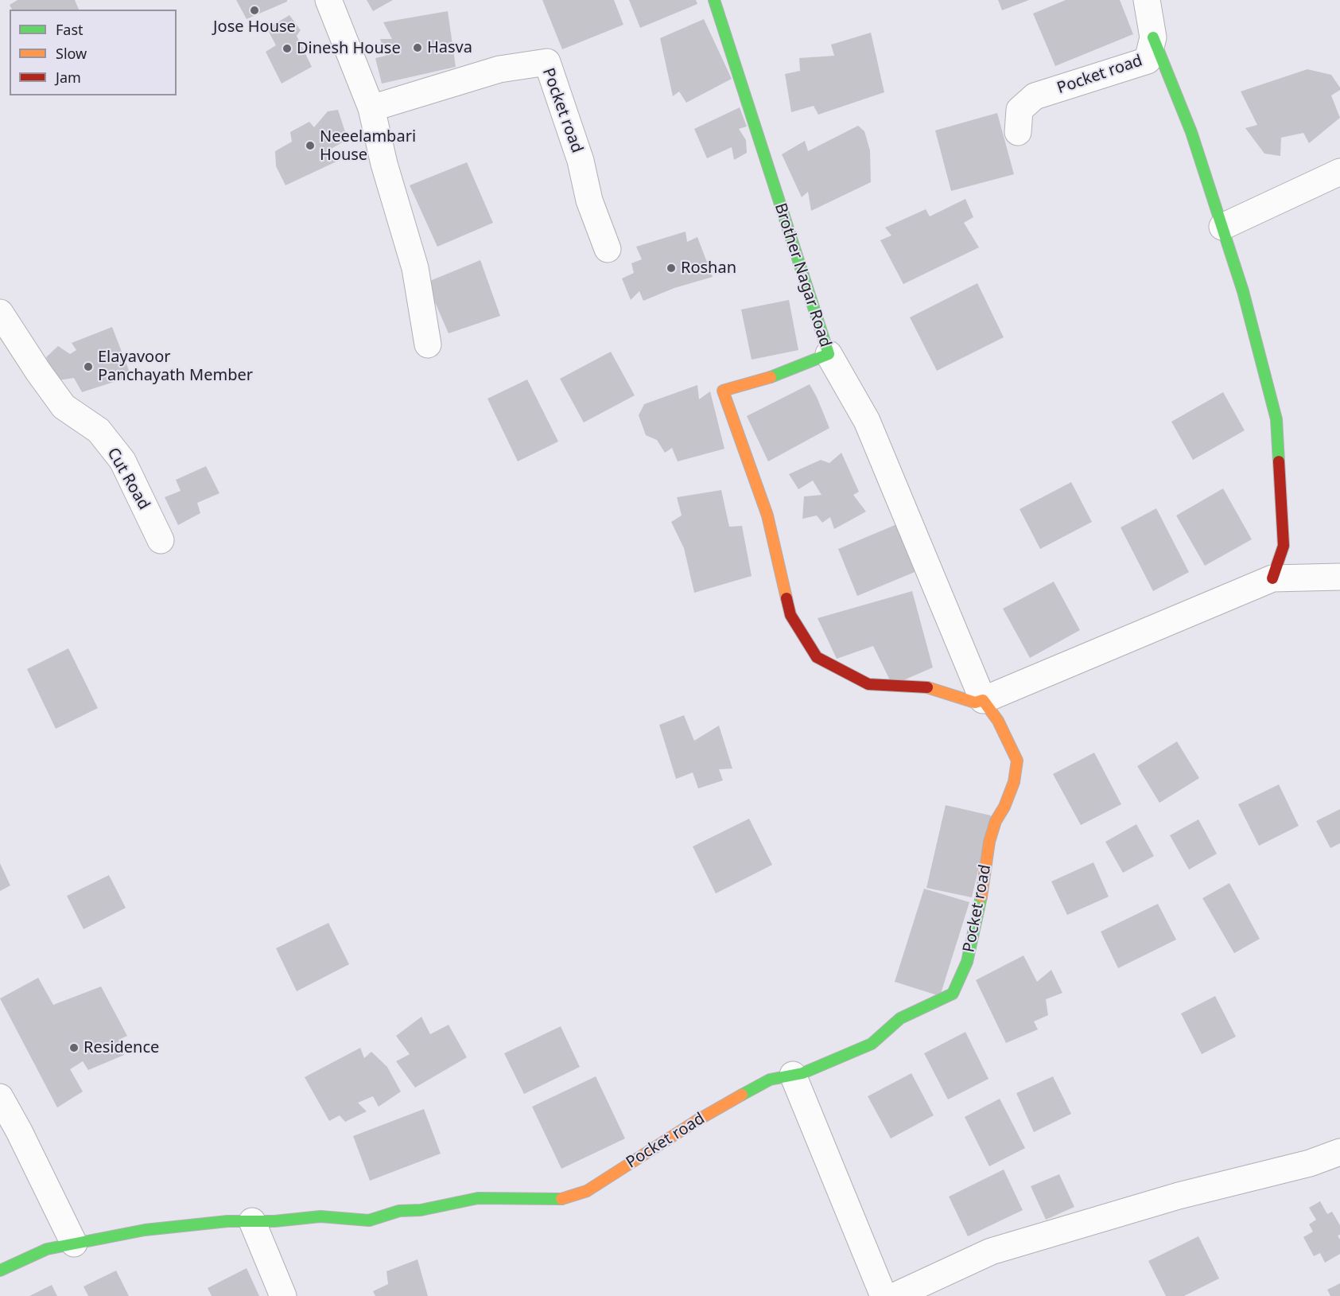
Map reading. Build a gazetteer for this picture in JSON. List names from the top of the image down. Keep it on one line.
{"streets":{"street":["Pocket road","Brother Nagar Road","Cut Road"]},"crossings":[["Pocket road","Brother Nagar Road"]],"places":["Jose House","Hasva","Dinesh House","Neeelambari House","Roshan","Elayavoor Panchayath Member","Residence"],"legend":["Fast","Slow","Jam"]}
